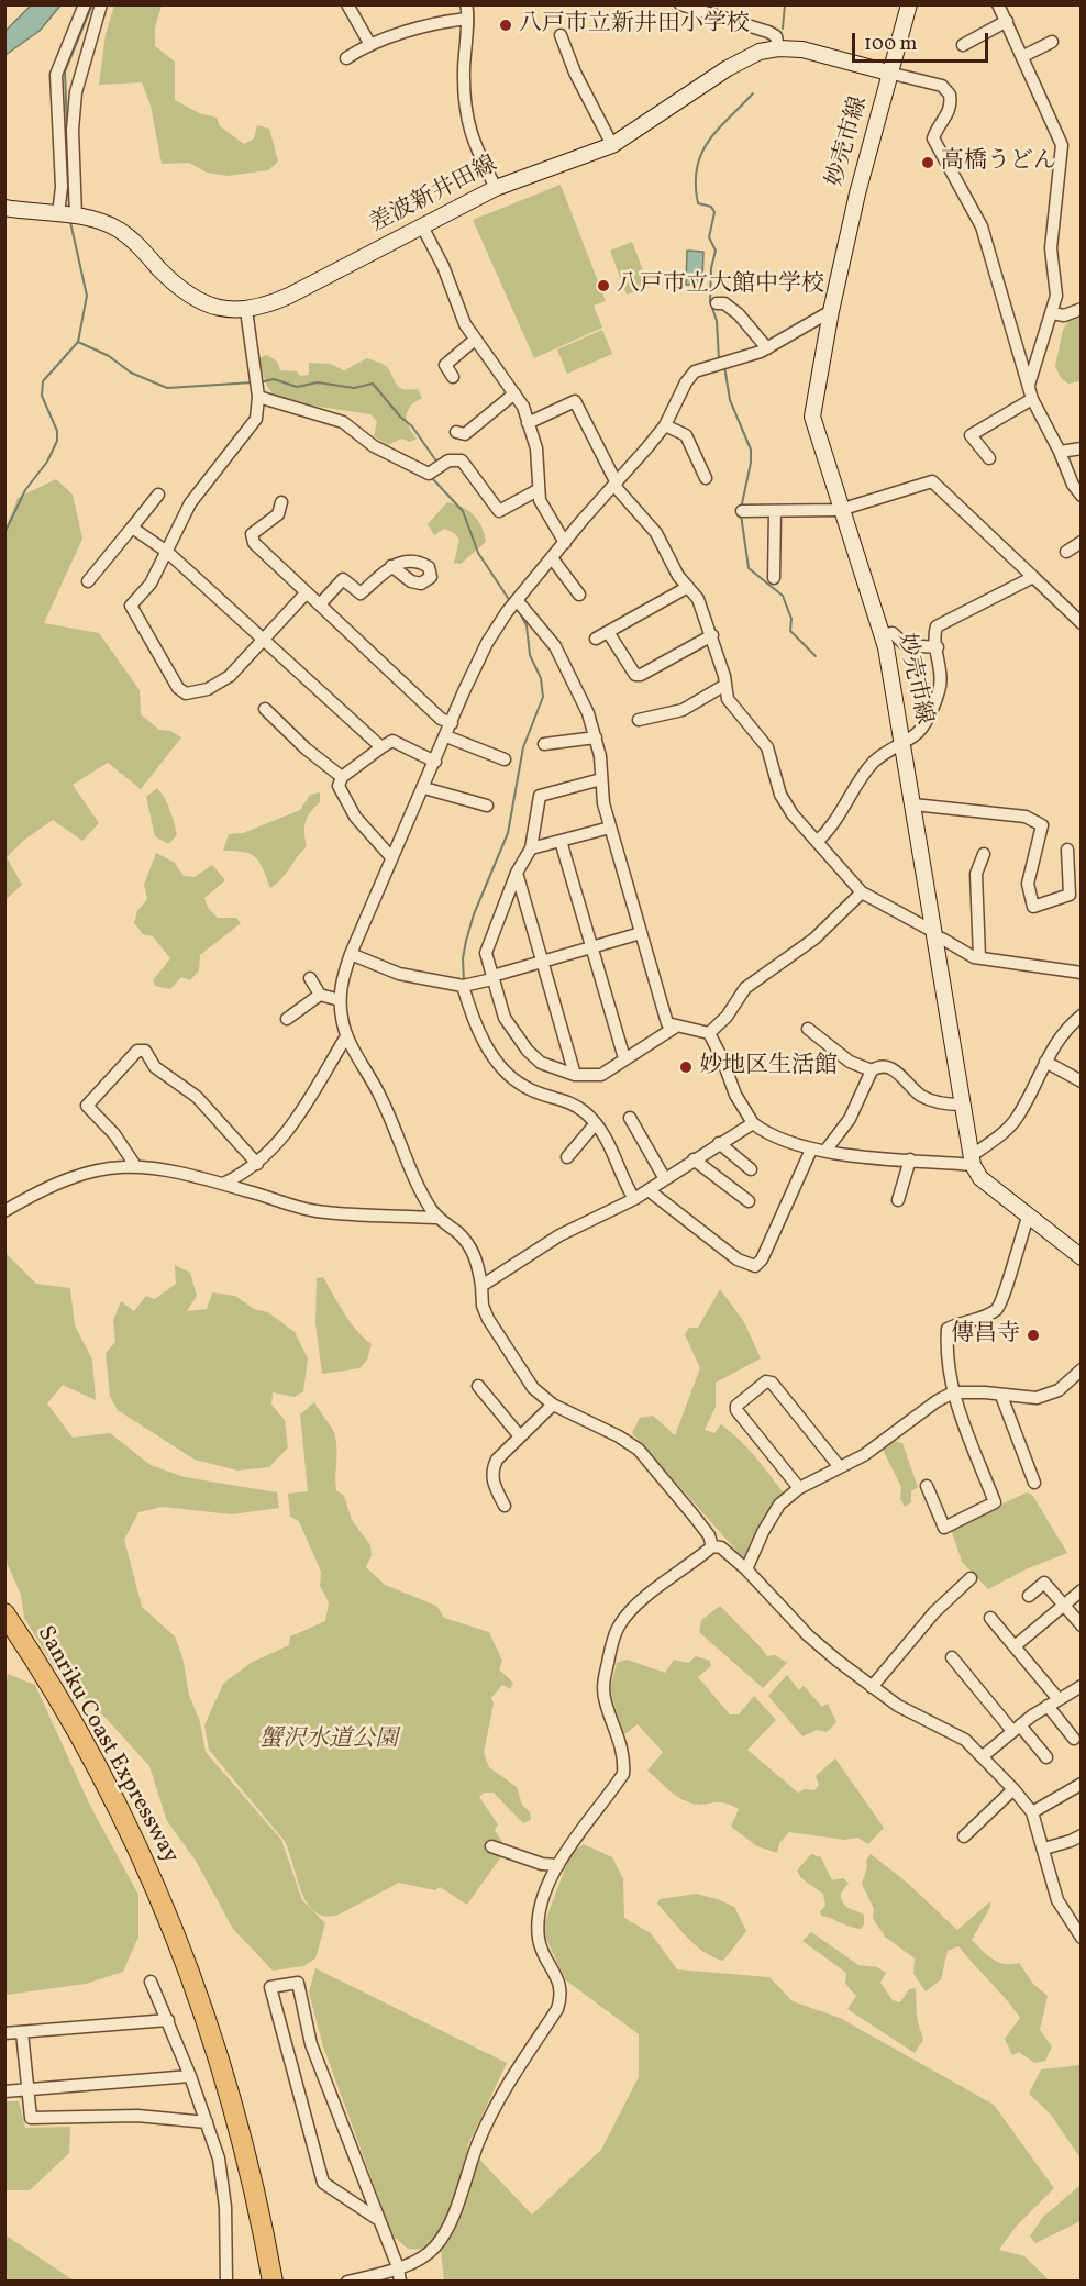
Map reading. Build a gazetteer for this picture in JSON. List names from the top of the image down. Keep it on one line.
{"streets":{"highway":["Sanriku Coast Expressway"],"main road":["妙売市線","差波新井田線"]},"crossings":[["妙売市線","差波新井田線"]],"parks":["蟹沢水道公園"],"places":["八戸市立新井田小学校","高橋うどん","八戸市立大館中学校","妙地区生活館","傳昌寺"],"scale_bar":"100 m"}
